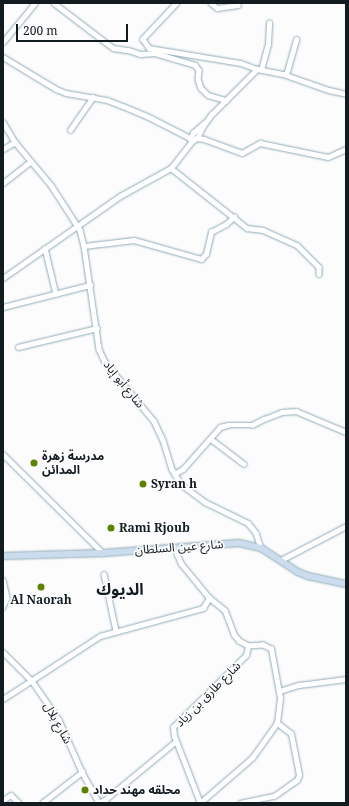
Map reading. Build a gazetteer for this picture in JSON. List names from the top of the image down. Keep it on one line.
{"streets":{"main road":["شارع عين السلطان"],"street":["شارع أبو إياد","شارع طارق بن زياد","شارع بلال"]},"crossings":[["شارع أبو إياد","شارع عين السلطان"],["شارع عين السلطان","شارع طارق بن زياد"],["شارع طارق بن زياد","شارع بلال"]],"districts":["الديوك"],"places":["مدرسة زهرة المدائن","Syran h","Rami Rjoub","Al Naorah","محلقه مهند حداد"],"scale_bar":"200 m"}
